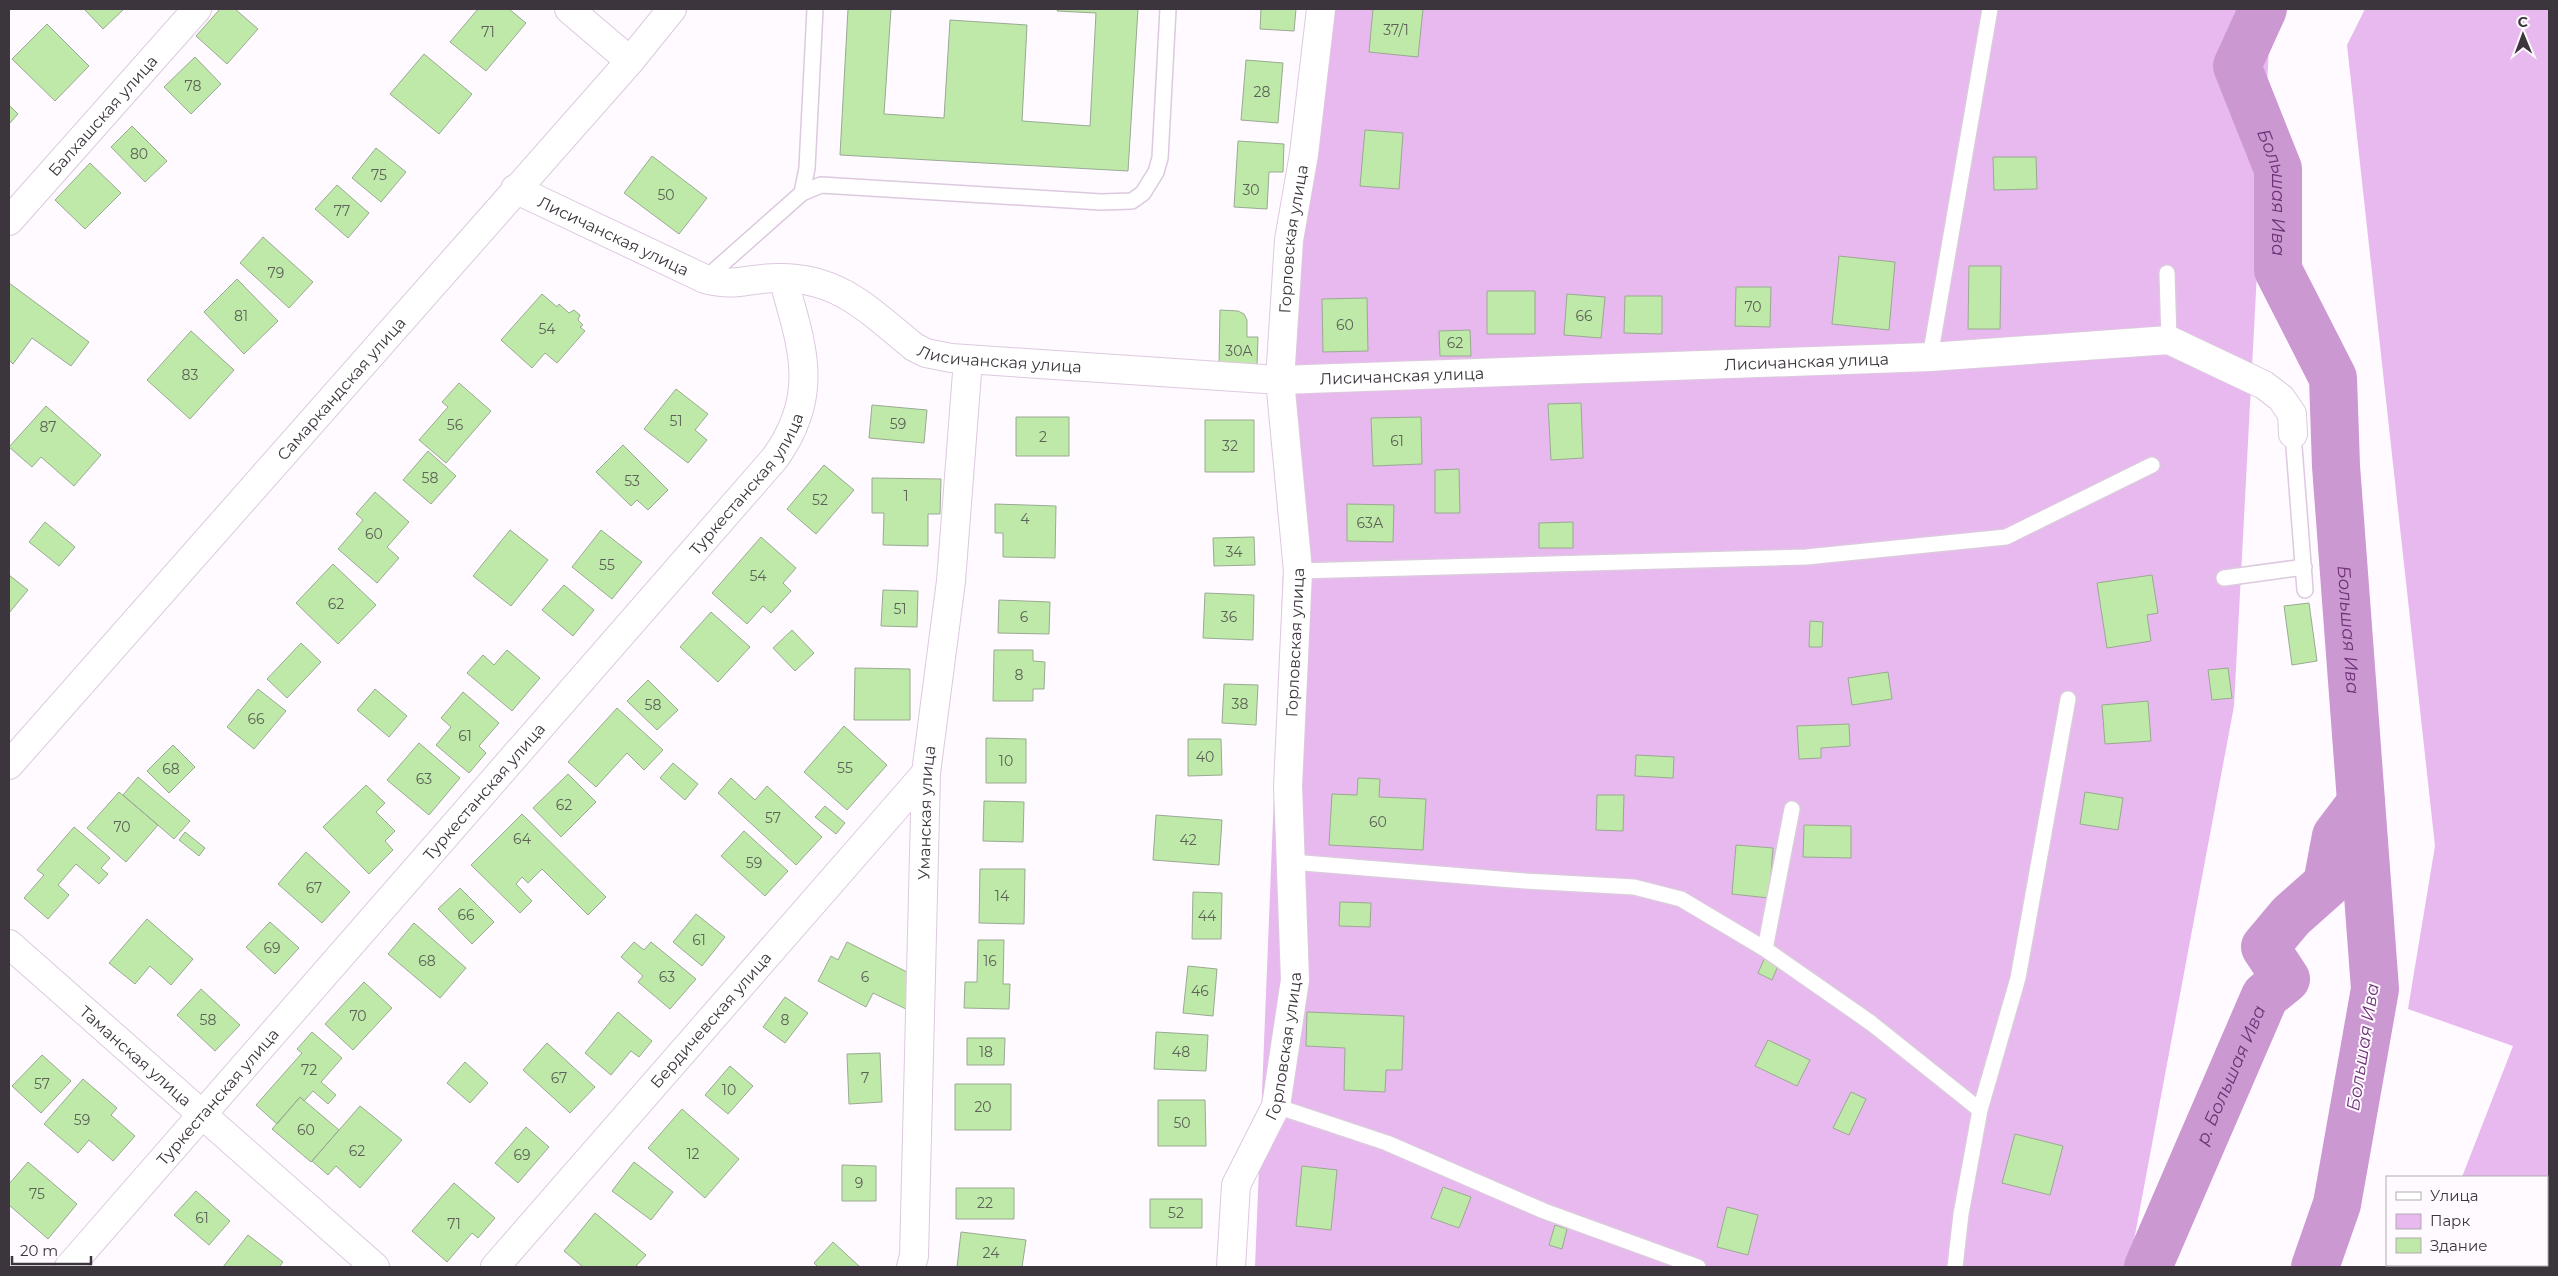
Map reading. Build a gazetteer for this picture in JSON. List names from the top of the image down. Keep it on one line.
{"streets":{"street":["Балхашская улица","Лисичанская улица","Горловская улица","Самаркандская улица","Туркестанская улица","Уманская улица","Бердичевская улица","Таманская улица"]},"crossings":[["Лисичанская улица","Горловская улица"],["Лисичанская улица","Самаркандская улица"],["Лисичанская улица","Туркестанская улица"],["Лисичанская улица","Уманская улица"],["Туркестанская улица","Таманская улица"],["Уманская улица","Бердичевская улица"]],"water":["Большая Ива","р. Большая Ива"],"house_numbers":["37/1","71","78","28","80","75","30","50","77","79","70","81","66","60","54","62","30А","83","51","59","56","87","2","61","32","58","53","1","52","4","63А","60","34","55","54","62","51","6","36","8","38","58","66","61","40","10","55","68","63","62","57","60","70","64","42","59","67","14","66","44","61","69","68","16","63","6","46","70","58","8","18","48","72","67","7","57","10","20","59","50","60","62","12","69","9","75","22","52","61","71","24"],"legend":["Улица","Парк","Здание"],"scale_bar":"20 m","north":"top"}
